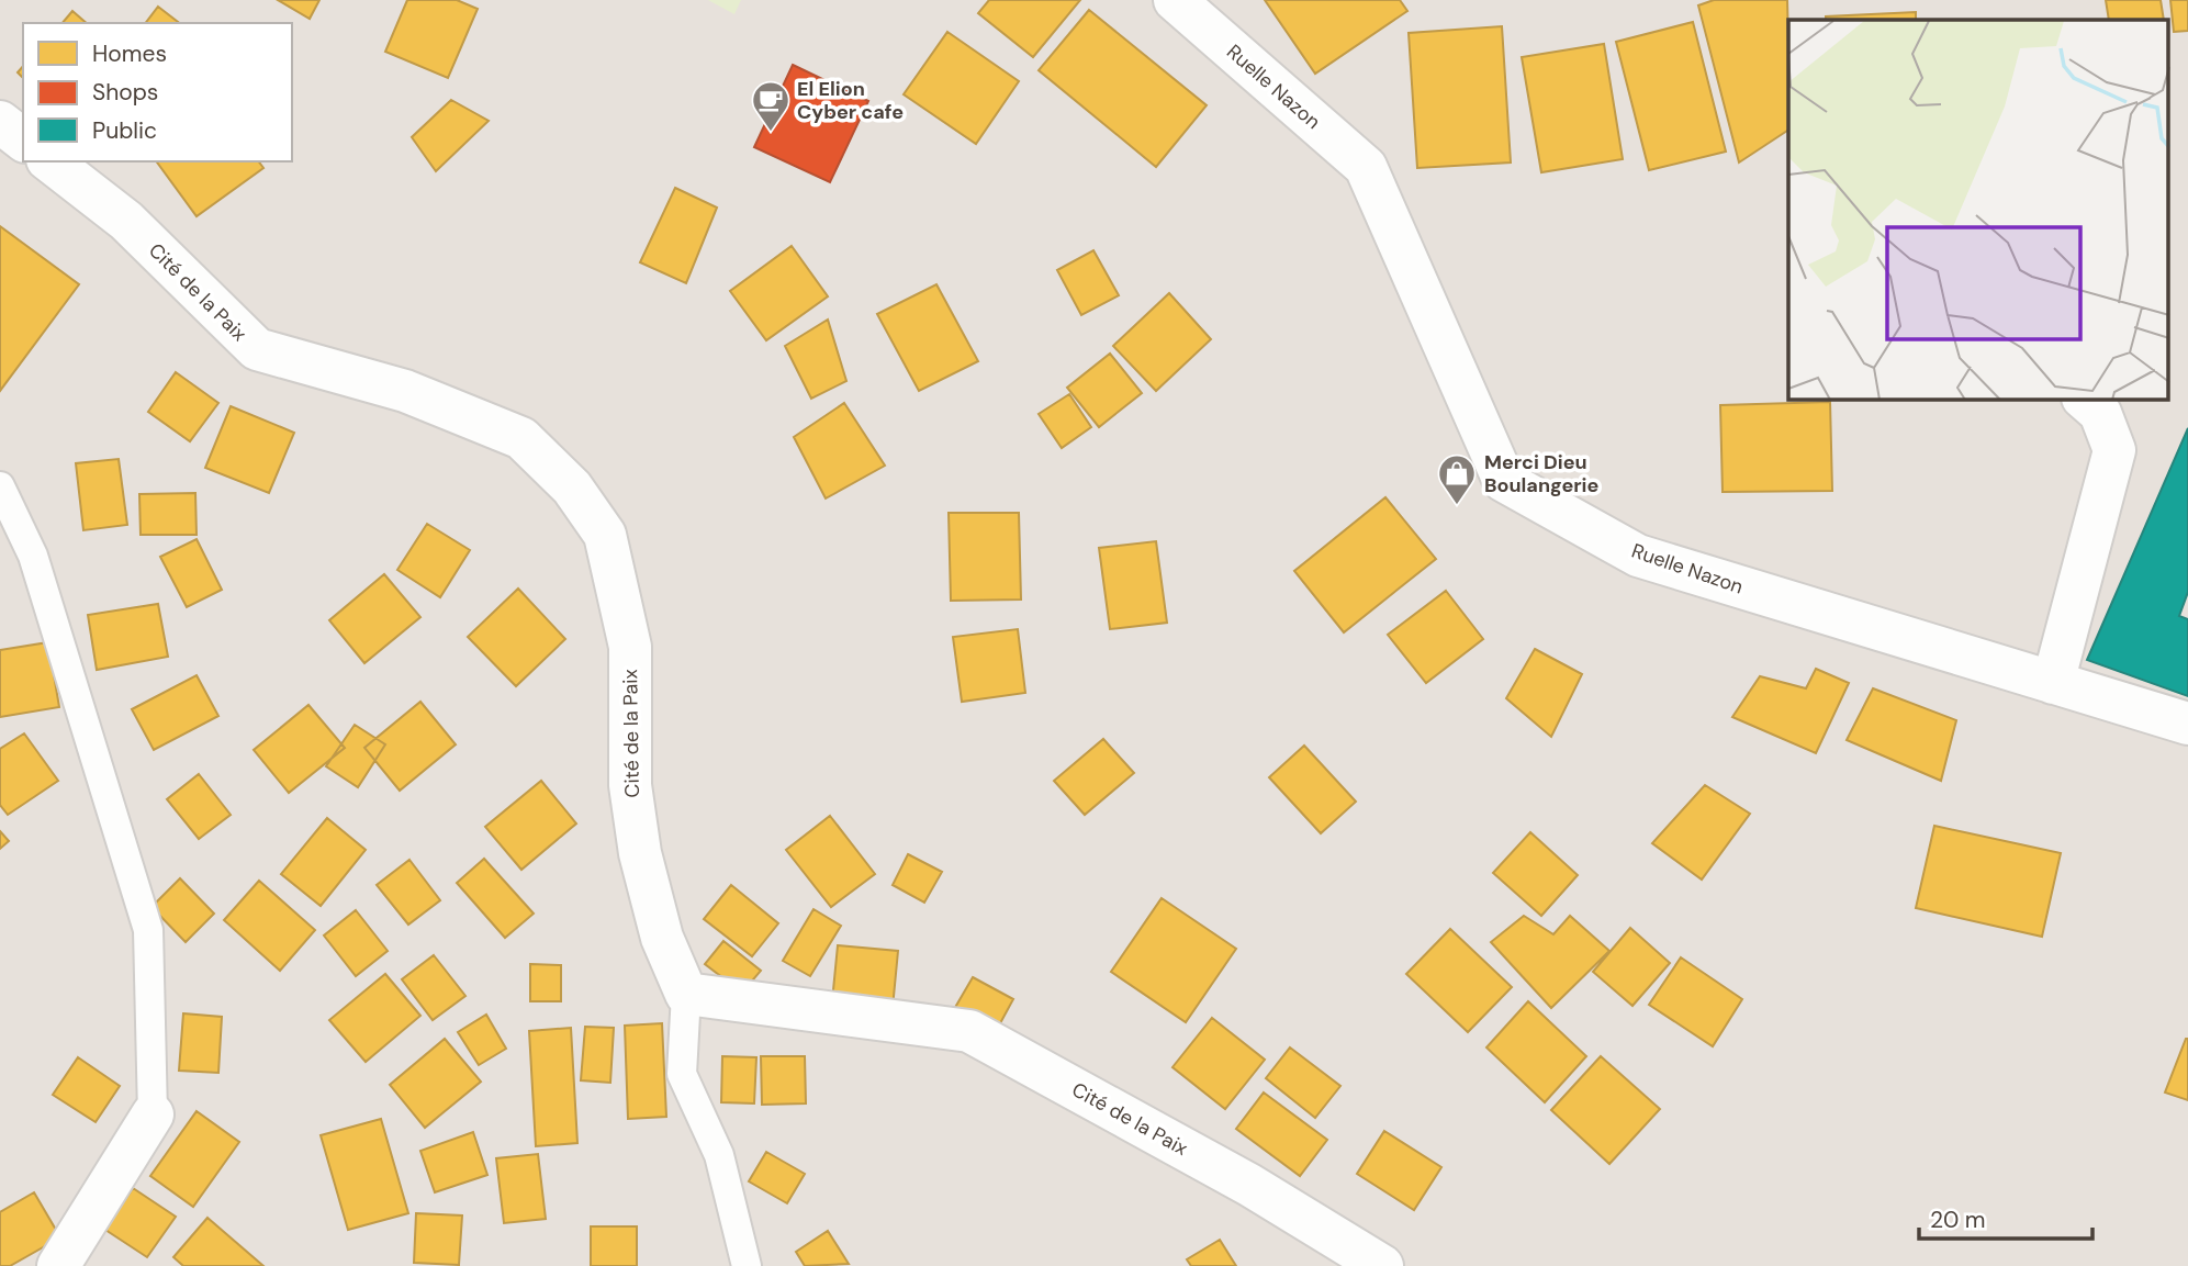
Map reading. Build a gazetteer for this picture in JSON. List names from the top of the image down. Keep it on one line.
{"streets":{"street":["Ruelle Nazon","Cité de la Paix"]},"places":{"cafe":["El Elion Cyber cafe"],"shop":["Merci Dieu Boulangerie"]},"legend":["Homes","Shops","Public"],"scale_bar":"20 m"}
